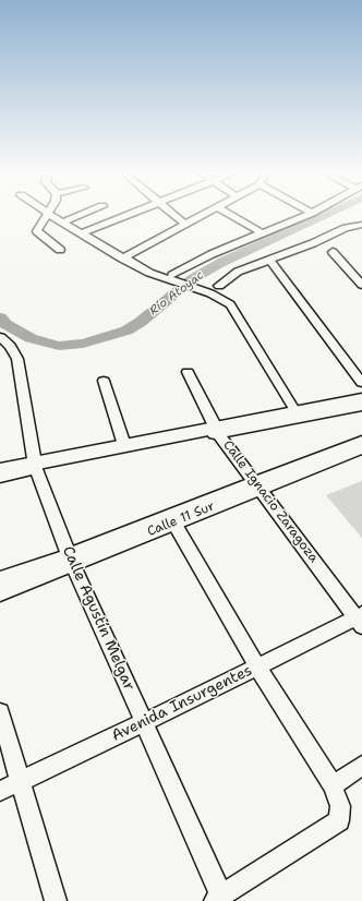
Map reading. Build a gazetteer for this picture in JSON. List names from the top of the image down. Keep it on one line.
{"streets":{"main road":["Calle 11 Sur"],"street":["Calle Ignacio Zaragoza","Calle Agustín Melgar","Avenida Insurgentes"]},"crossings":[["Calle Ignacio Zaragoza","Calle 11 Sur"],["Calle Ignacio Zaragoza","Avenida Insurgentes"],["Calle 11 Sur","Calle Agustín Melgar"],["Calle Agustín Melgar","Avenida Insurgentes"]],"water":["Río Atoyac"]}
